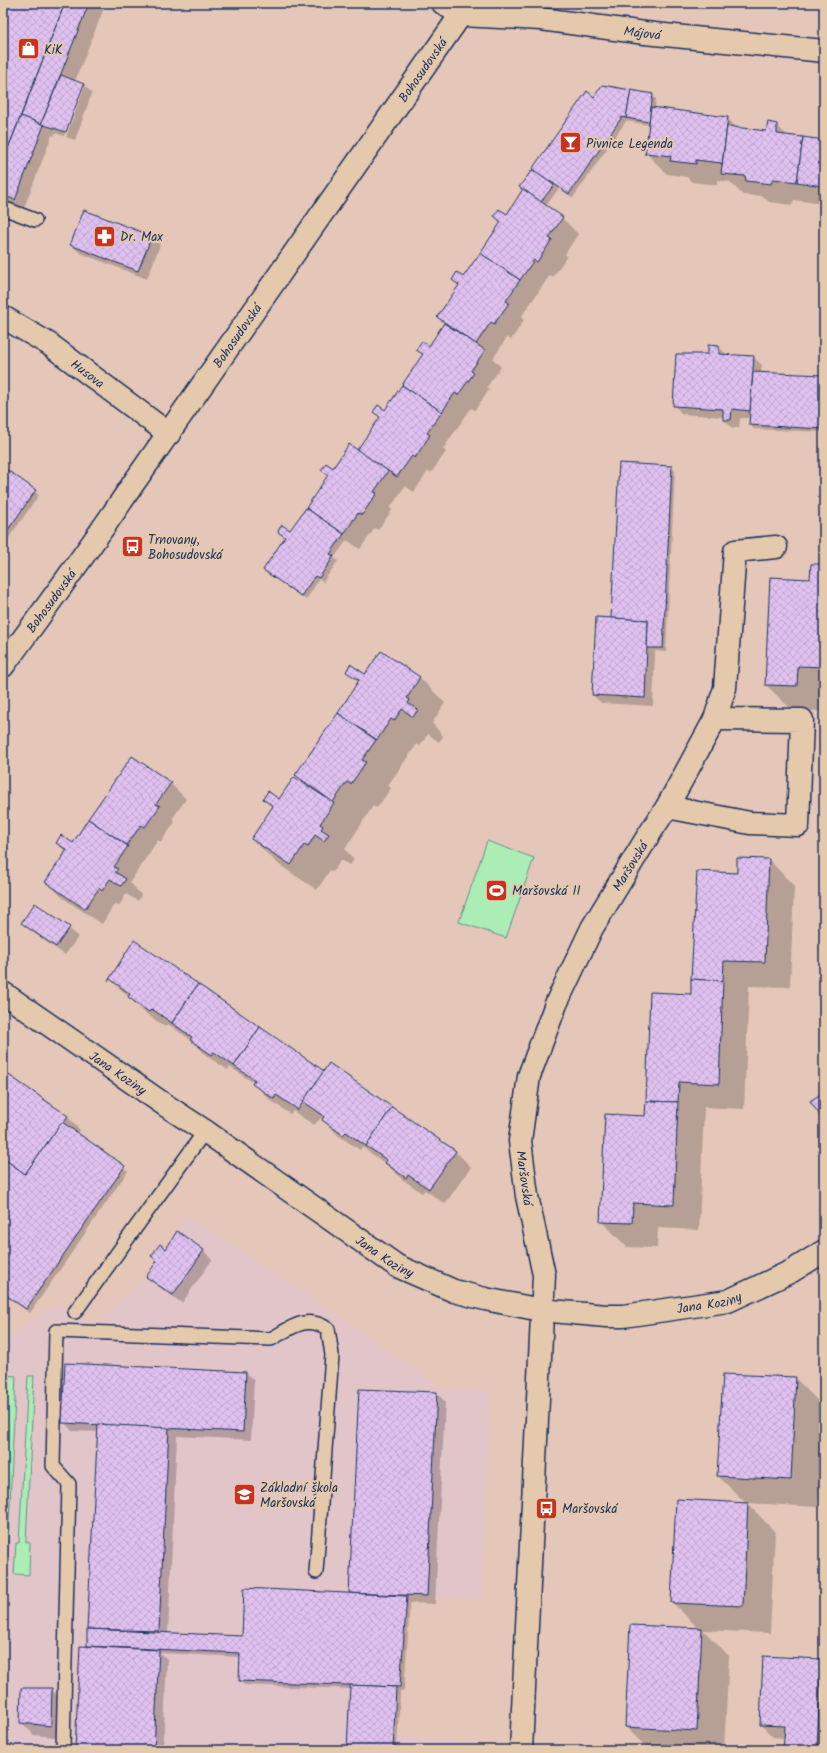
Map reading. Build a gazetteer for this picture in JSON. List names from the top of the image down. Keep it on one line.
{"streets":{"street":["Májová","Bohosudovská","Husova","Maršovská","Jana Koziny"]},"crossings":[["Májová","Bohosudovská"],["Bohosudovská","Husova"],["Maršovská","Jana Koziny"]],"places":{"shop":["KiK"],"bar":["Pivnice Legenda"],"pharmacy":["Dr. Max"],"bus stop":["Trnovany, Bohosudovská","Maršovská"],"sports":["Maršovská II"],"school or university":["Základní škola Maršovská"]}}
